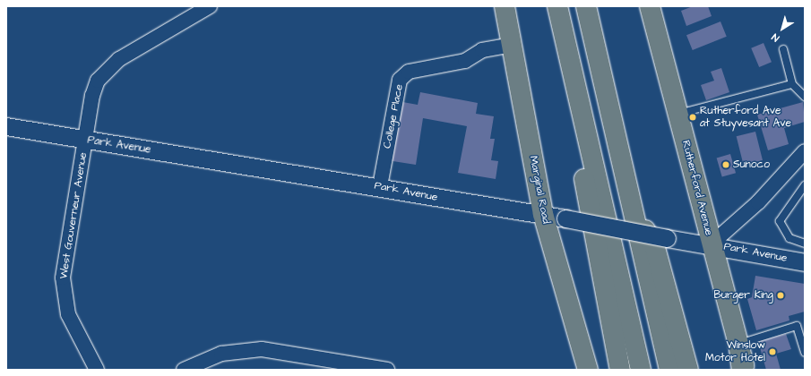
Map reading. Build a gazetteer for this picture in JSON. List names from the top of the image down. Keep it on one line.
{"streets":{"main road":["Rutherford Avenue","Marginal Road"],"street":["College Place","Park Avenue","West Gouverneur Avenue"]},"crossings":[["College Place","Park Avenue"],["College Place","Marginal Road"],["Park Avenue","Rutherford Avenue"],["Park Avenue","Marginal Road"],["Park Avenue","West Gouverneur Avenue"]],"places":["Rutherford Ave at Stuyvesant Ave","Sunoco","Burger King","Winslow Motor Hotel"],"north":"bottom left"}
